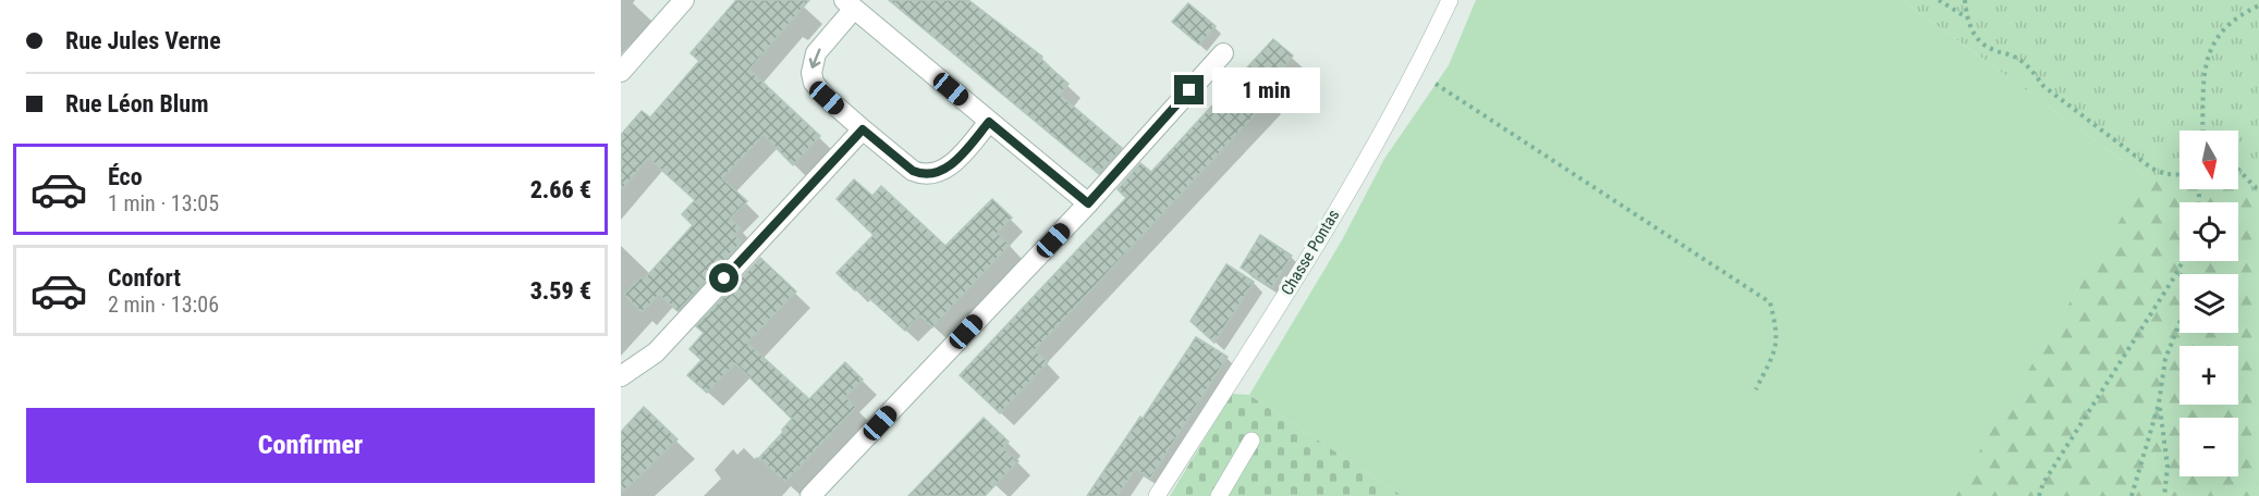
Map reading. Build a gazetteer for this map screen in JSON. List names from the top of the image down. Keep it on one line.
{"streets":{"lane":["Chasse Pontas"]},"north":"bottom","page":{"banner":["Rue Jules Verne","Rue Léon Blum"],"bubble":"1 min","map_buttons":["+","−"],"list":[{"name":"Éco","note":"1 min · 13:05","value":"2.66 €"},{"name":"Confort","note":"2 min · 13:06","value":"3.59 €"}],"buttons":"Confirmer"}}
